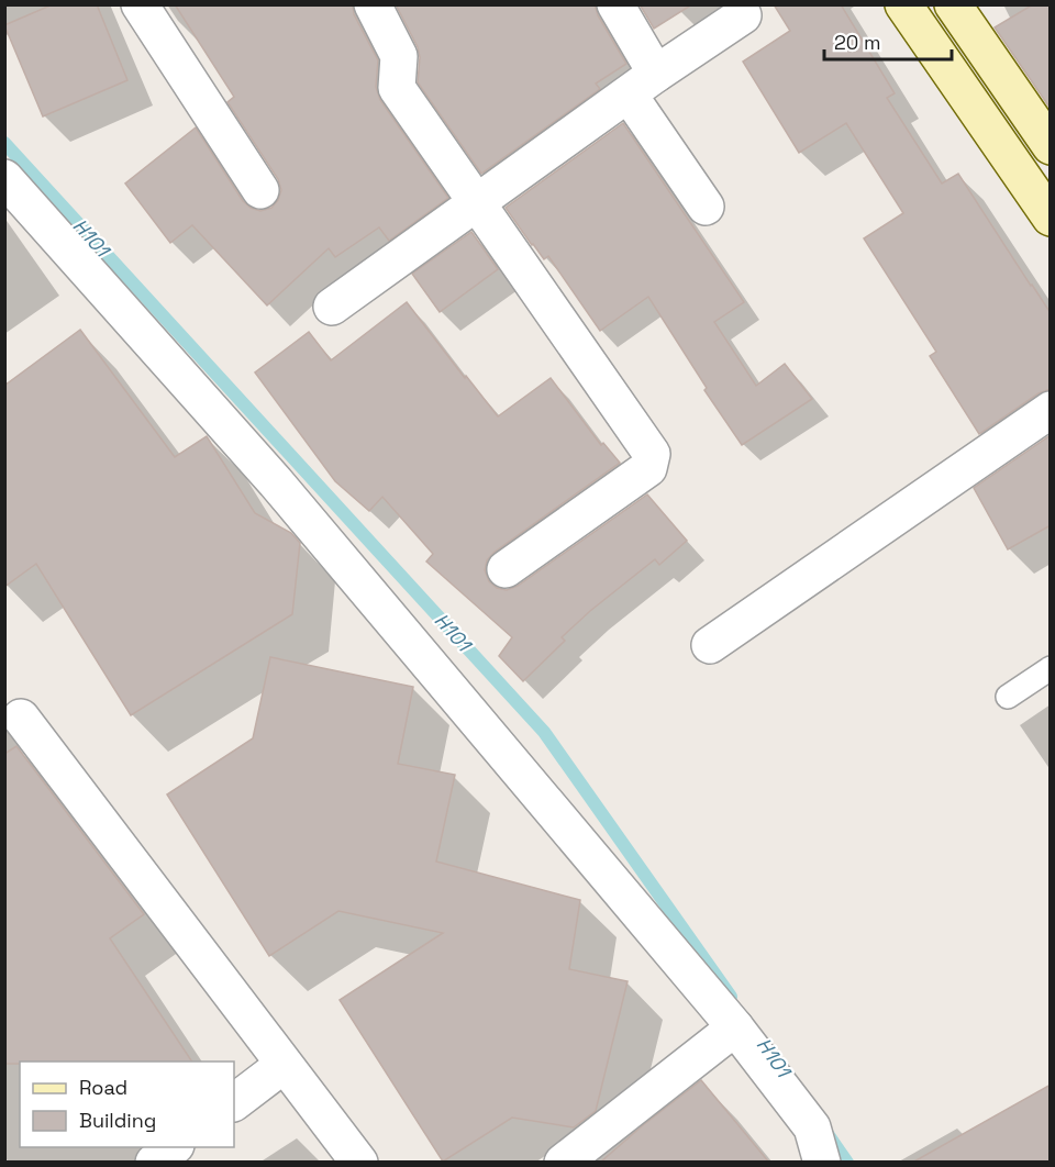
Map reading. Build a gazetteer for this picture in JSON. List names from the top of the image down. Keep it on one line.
{"water":["H101"],"legend":["Road","Building"],"scale_bar":"20 m"}
